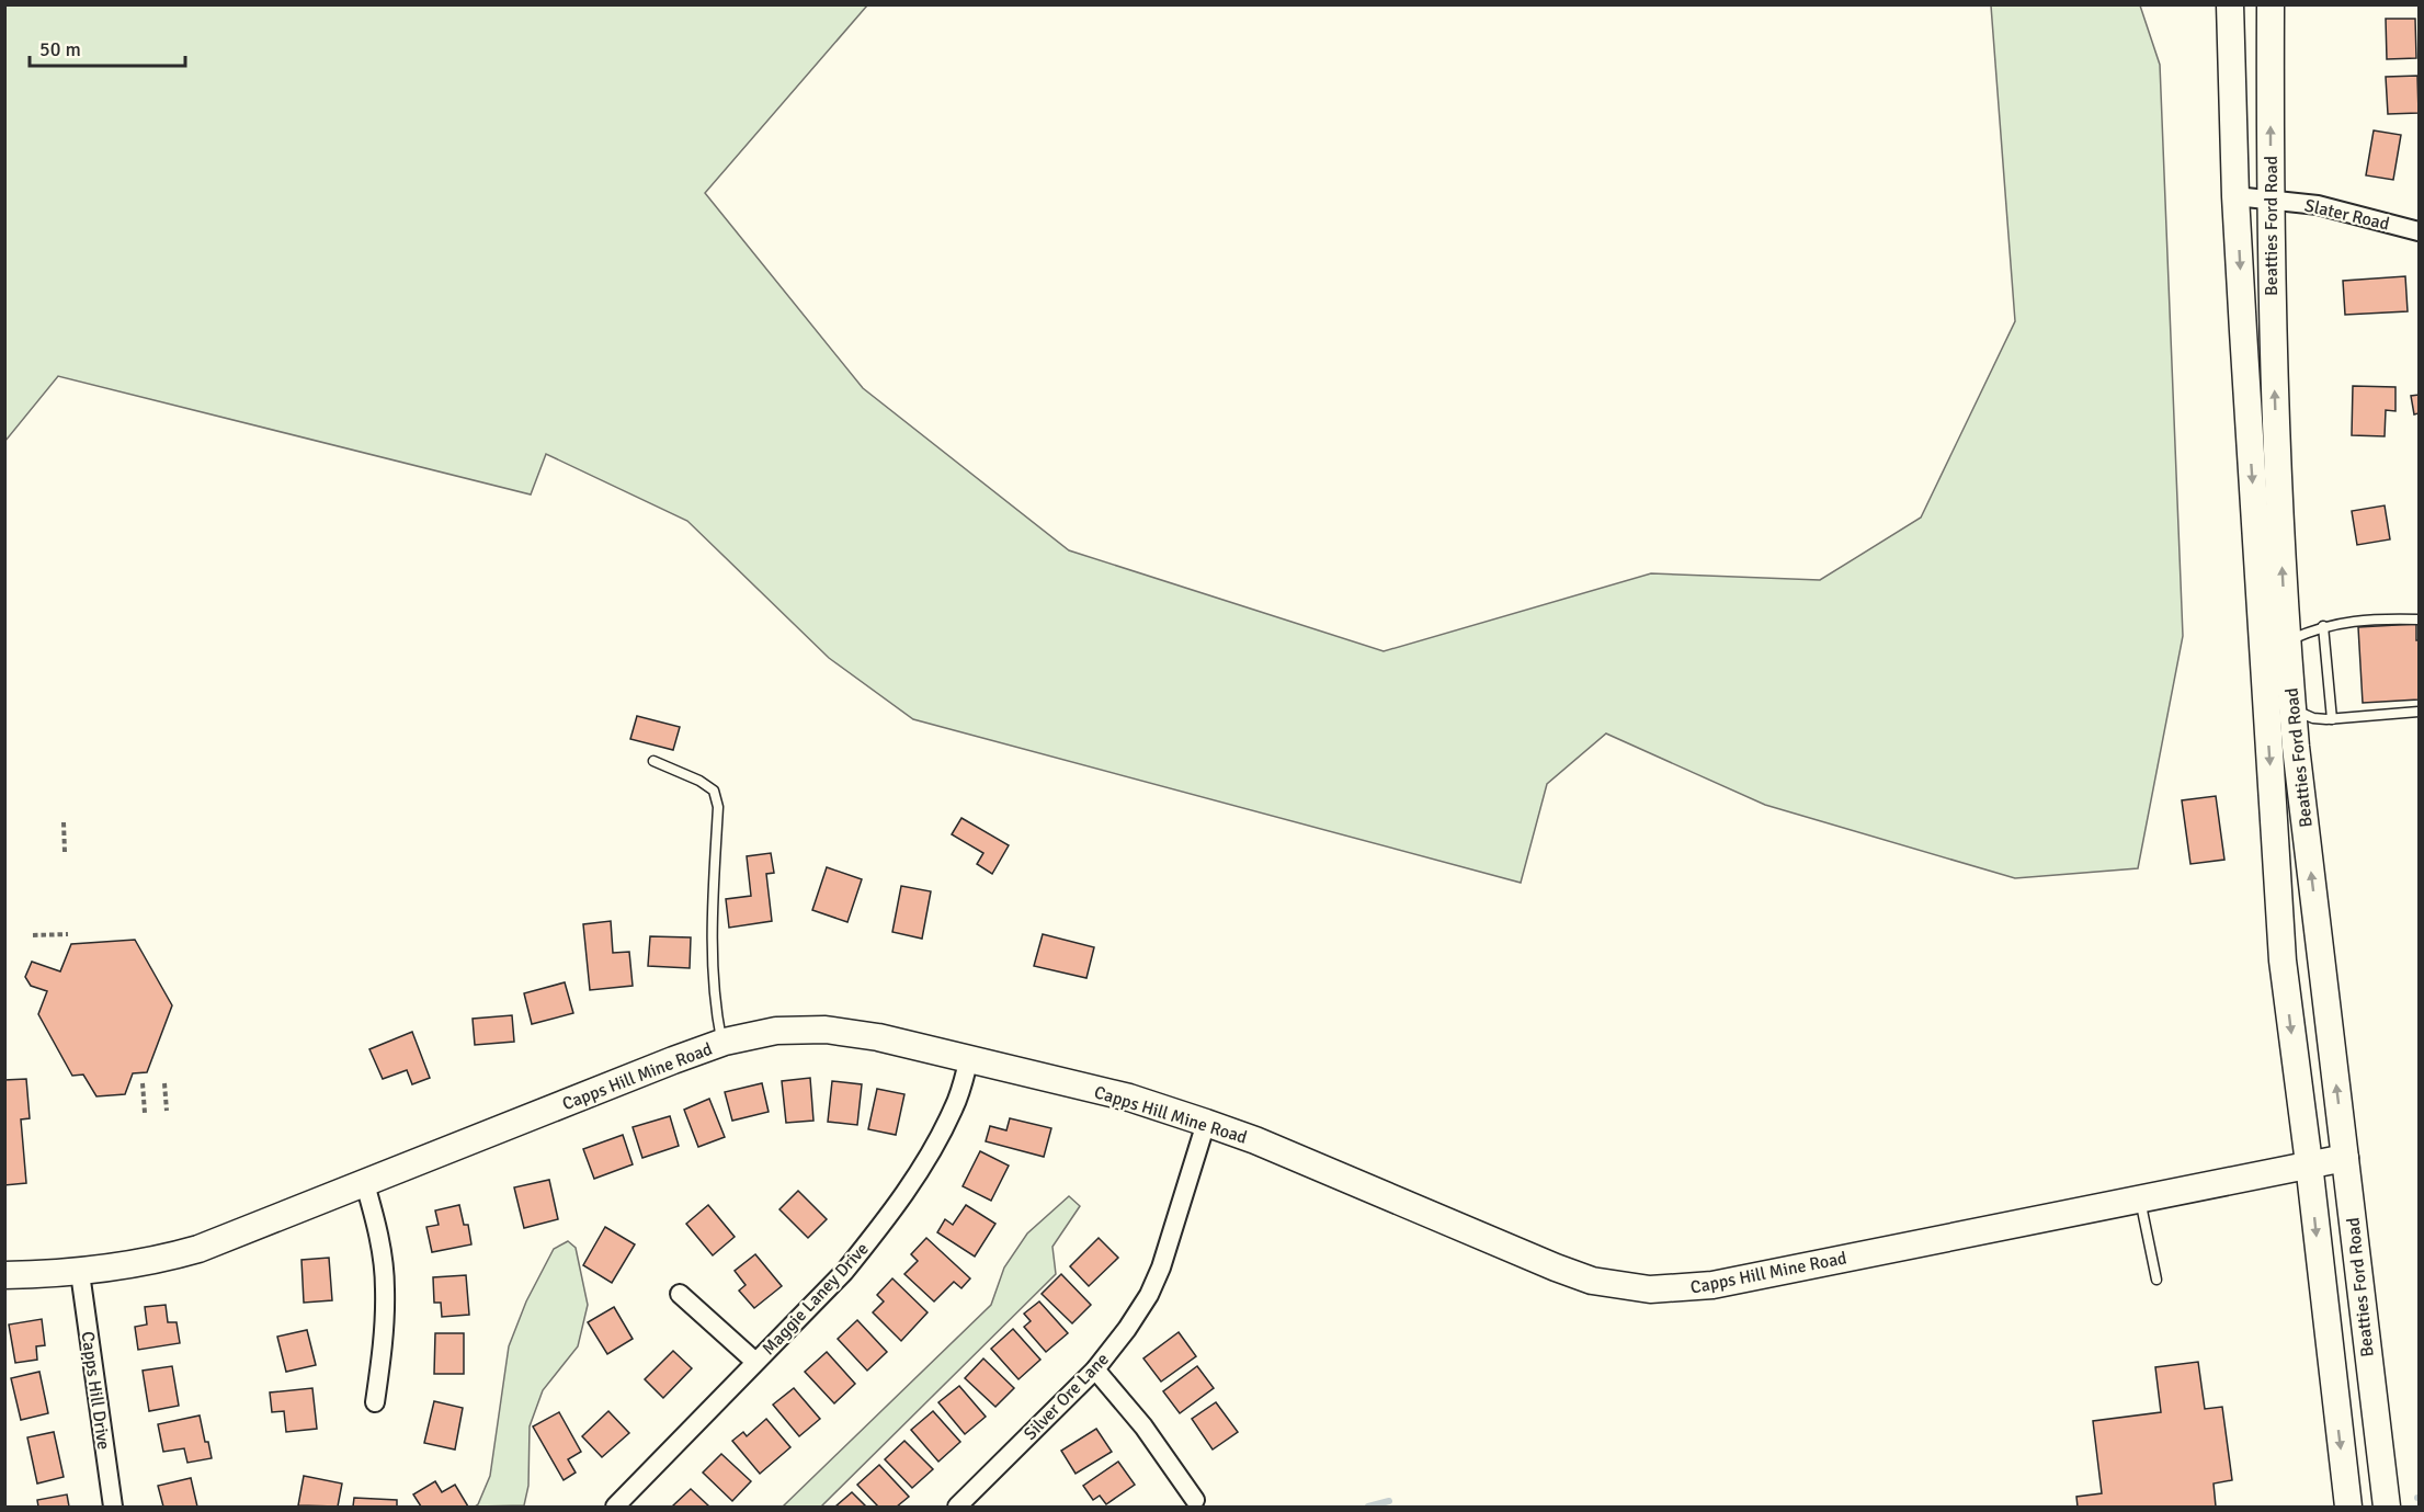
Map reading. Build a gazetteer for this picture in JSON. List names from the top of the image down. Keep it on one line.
{"streets":{"main road":["Beatties Ford Road","Capps Hill Mine Road"],"street":["Slater Road","Maggie Laney Drive","Capps Hill Drive","Silver Ore Lane"]},"crossings":[["Slater Road","Beatties Ford Road"],["Beatties Ford Road","Capps Hill Mine Road"],["Capps Hill Mine Road","Maggie Laney Drive"],["Capps Hill Mine Road","Capps Hill Drive"],["Capps Hill Mine Road","Silver Ore Lane"]],"scale_bar":"50 m"}
